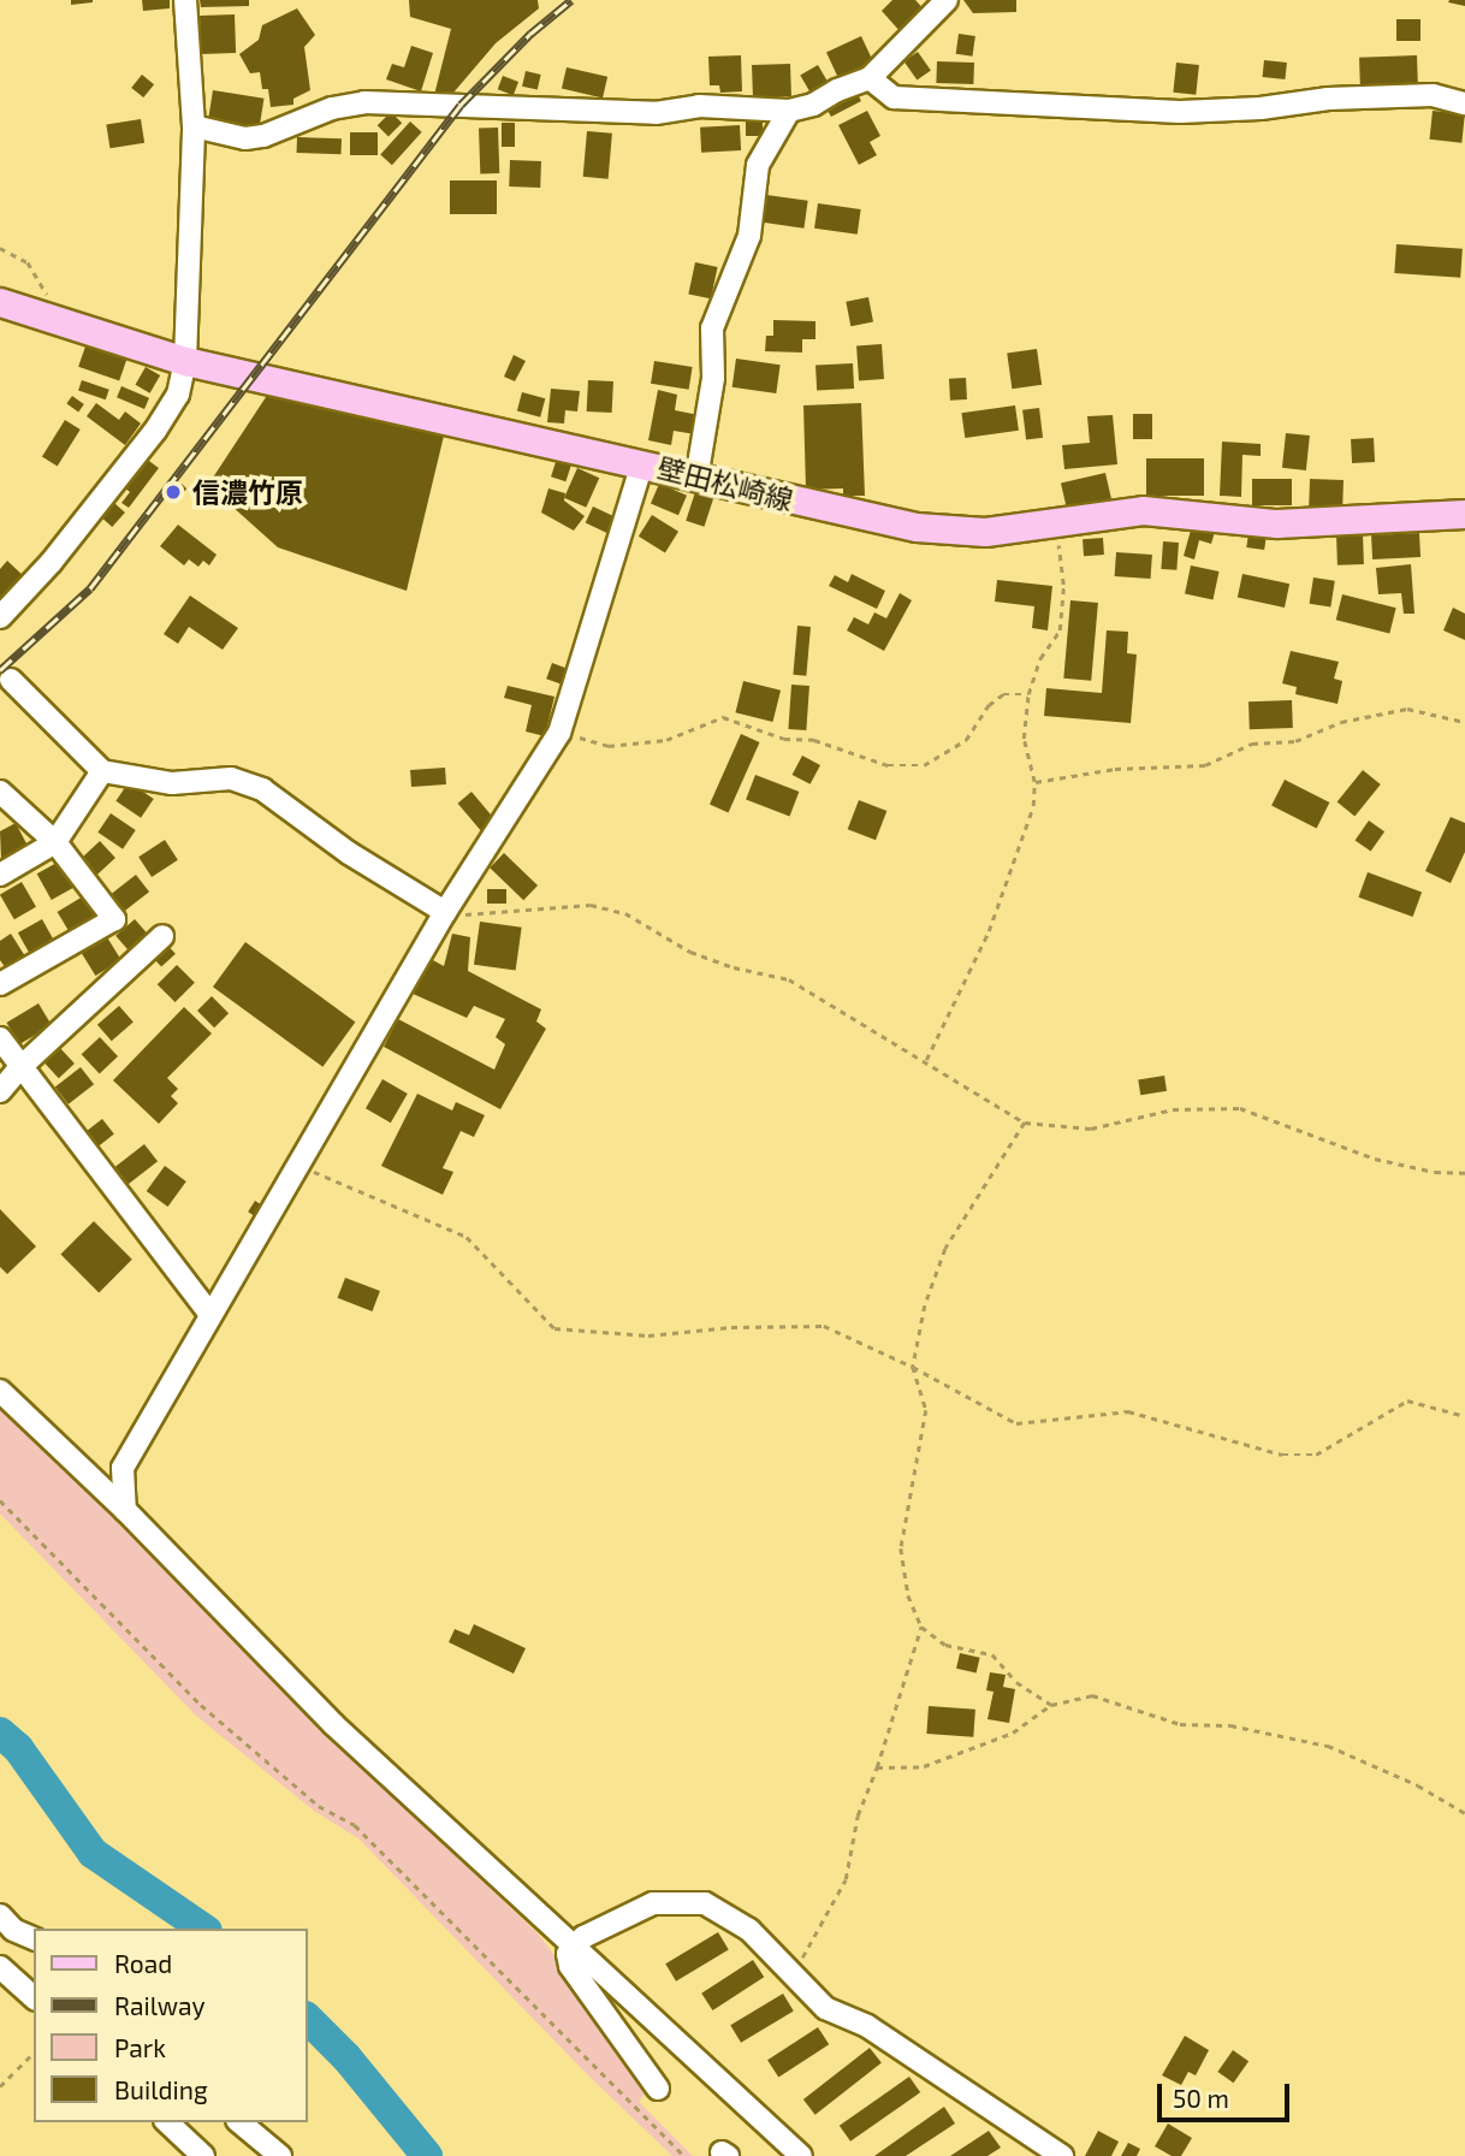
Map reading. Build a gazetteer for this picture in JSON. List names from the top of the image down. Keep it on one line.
{"streets":{"main road":["壁田松崎線"]},"places":["信濃竹原"],"legend":["Road","Railway","Park","Building"],"scale_bar":"50 m"}
